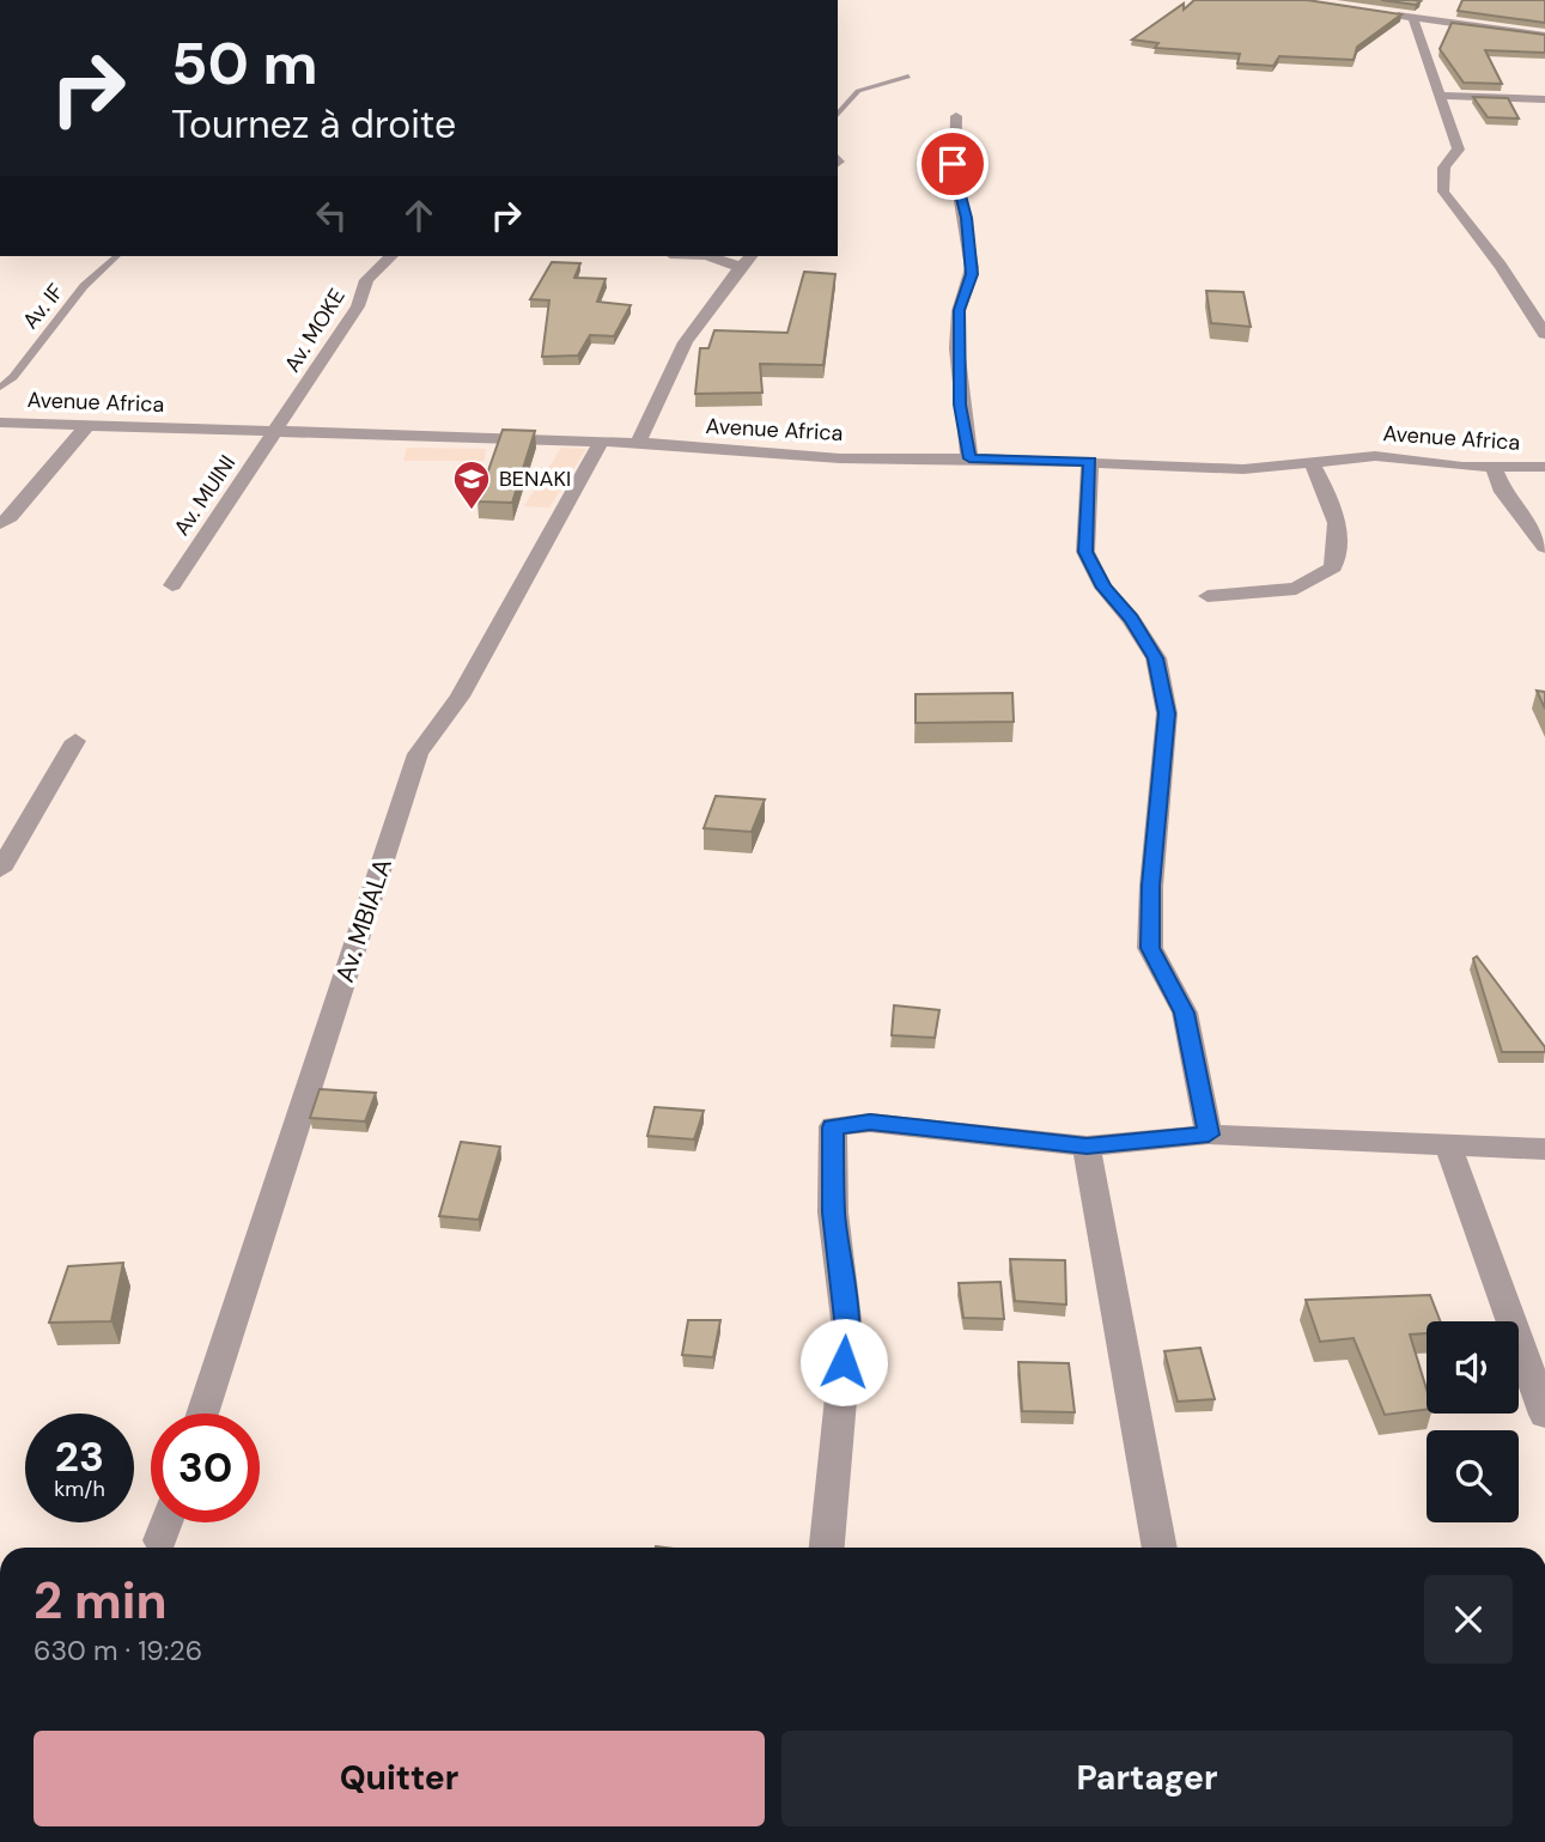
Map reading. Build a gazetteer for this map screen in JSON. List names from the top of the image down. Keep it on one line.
{"streets":{"street":["Av. MOKE","Avenue Africa","Av. MUINI","Av. MBIALA"],"lane":["Av. IF"]},"crossings":[["Av. MOKE","Avenue Africa"],["Av. MOKE","Av. MUINI"],["Avenue Africa","Av. MUINI"],["Avenue Africa","Av. MBIALA"]],"places":{"school or university":["BENAKI"]},"page":{"turn":["50 m","Tournez à droite"],"speed":"23 km/h","limit":"30","heading":["2 min","630 m · 19:26"],"buttons":["Quitter","Partager"]}}
